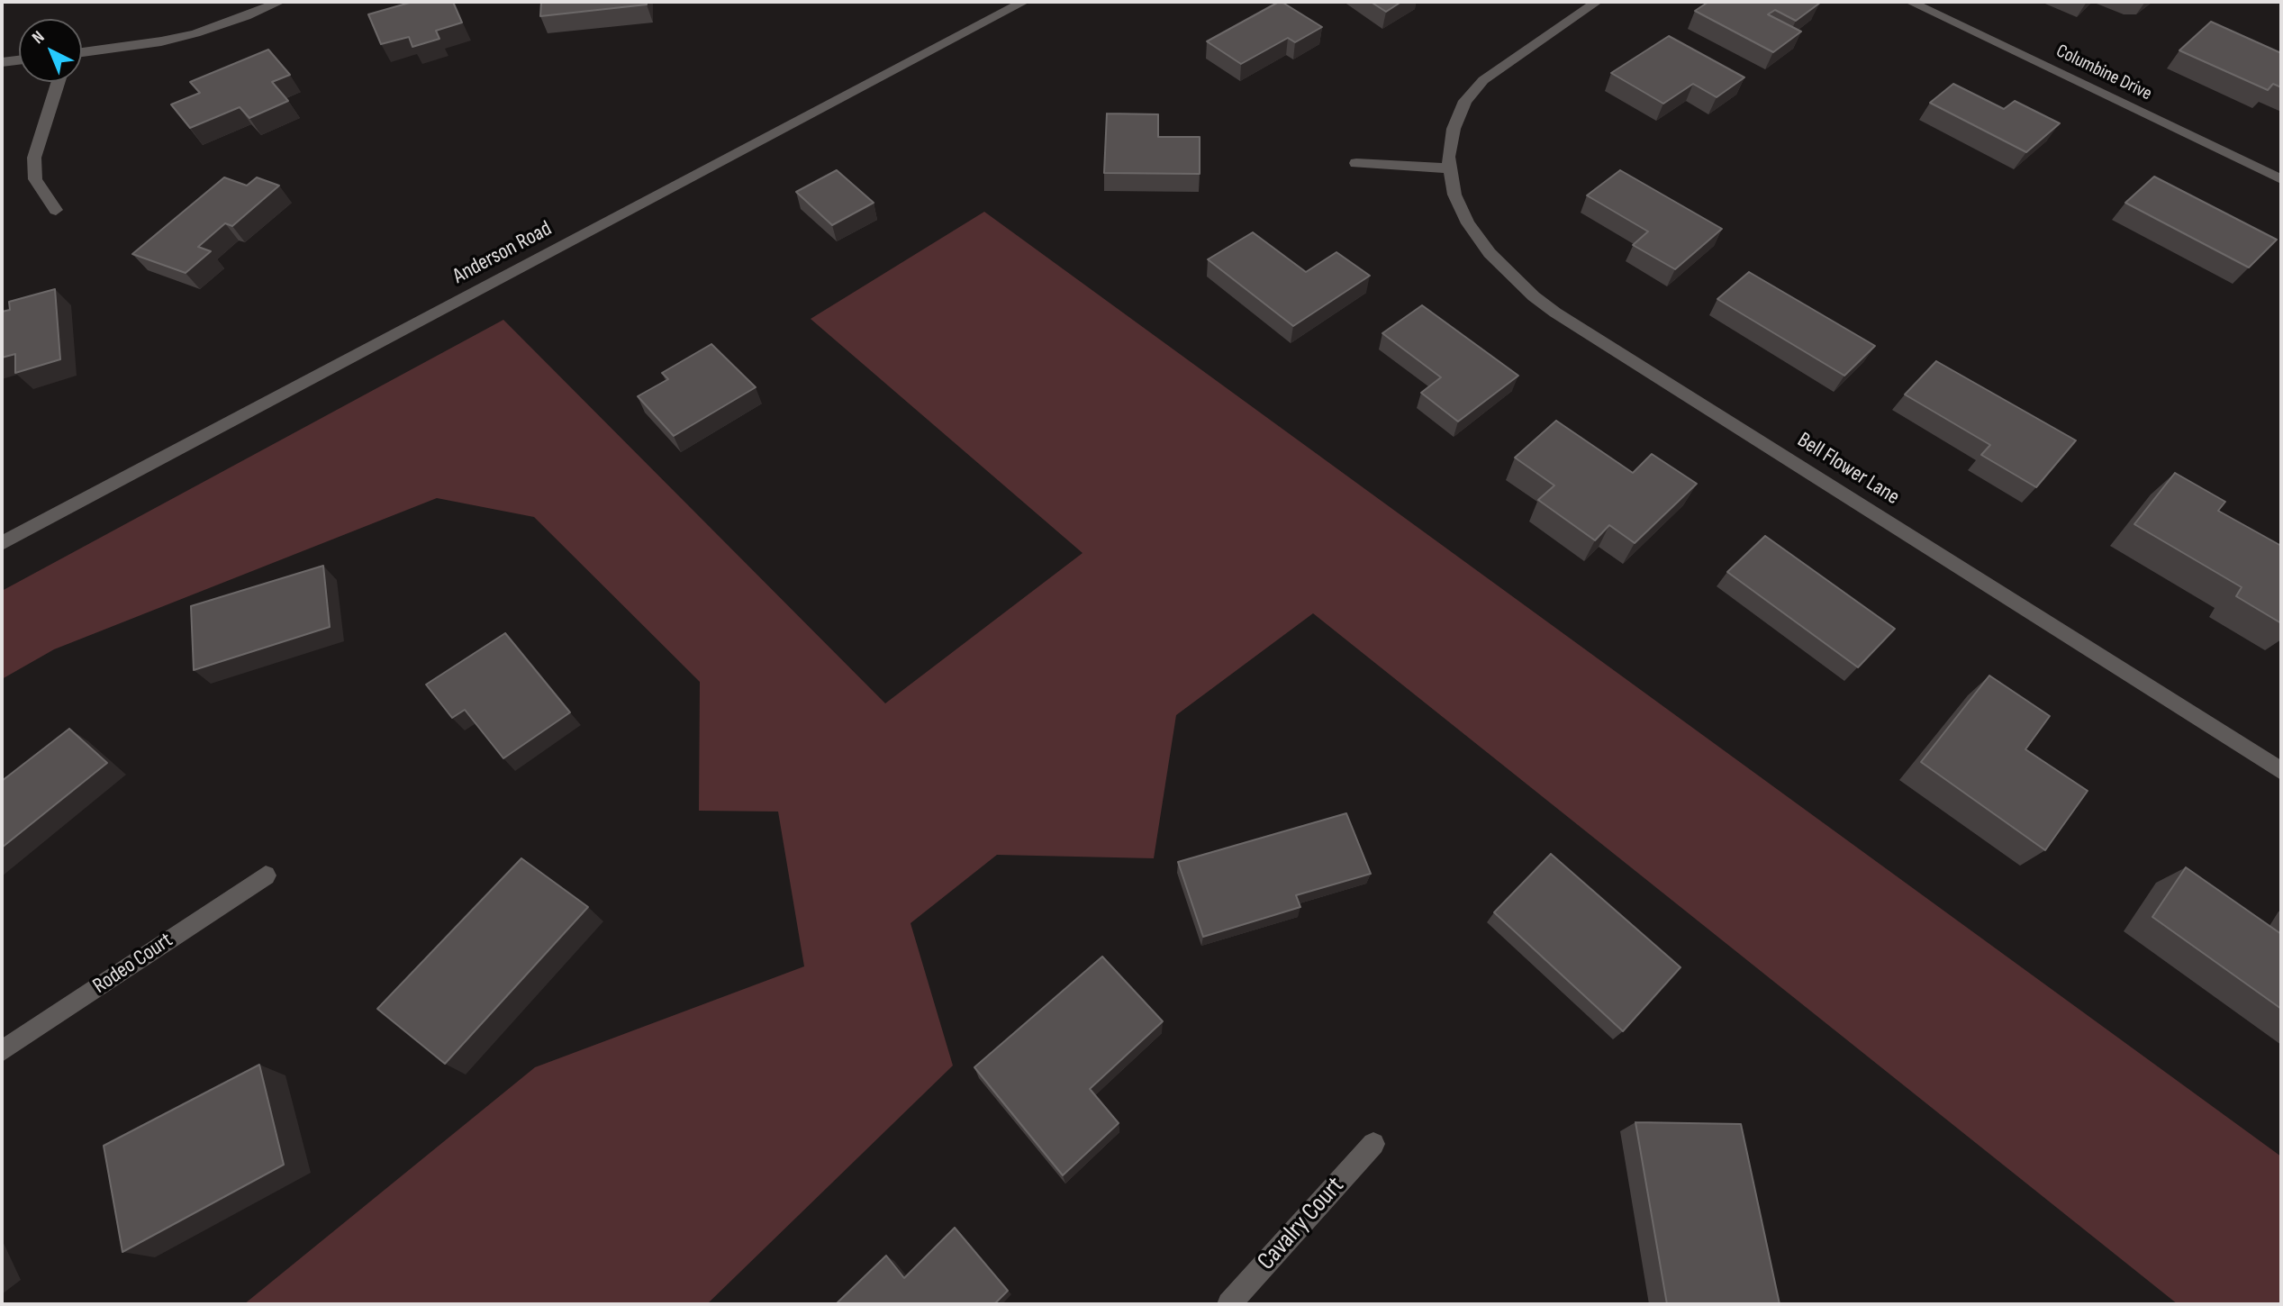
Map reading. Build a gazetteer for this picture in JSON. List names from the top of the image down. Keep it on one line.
{"streets":{"street":["Columbine Drive","Anderson Road","Bell Flower Lane","Rodeo Court","Cavalry Court"]},"north":"top left"}
